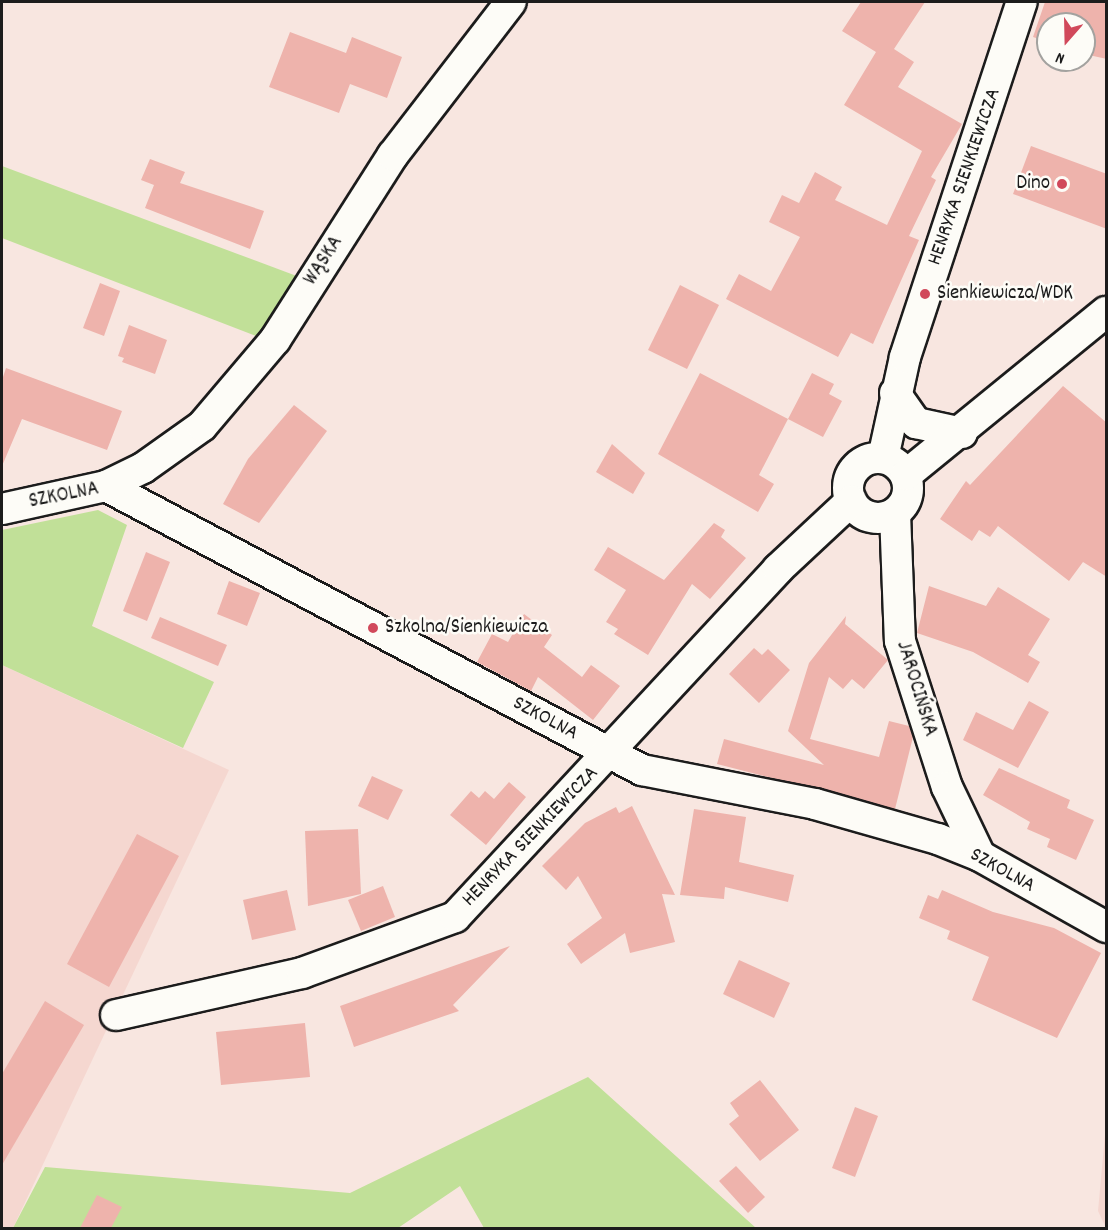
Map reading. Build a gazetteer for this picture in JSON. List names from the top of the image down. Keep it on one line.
{"streets":{"street":["HENRYKA SIENKIEWICZA","WĄSKA","SZKOLNA","JAROCIŃSKA"]},"crossings":[["HENRYKA SIENKIEWICZA","SZKOLNA"],["HENRYKA SIENKIEWICZA","JAROCIŃSKA"],["WĄSKA","SZKOLNA"],["SZKOLNA","JAROCIŃSKA"]],"places":["Dino","Sienkiewicza/WDK","Szkolna/Sienkiewicza"],"north":"bottom"}
